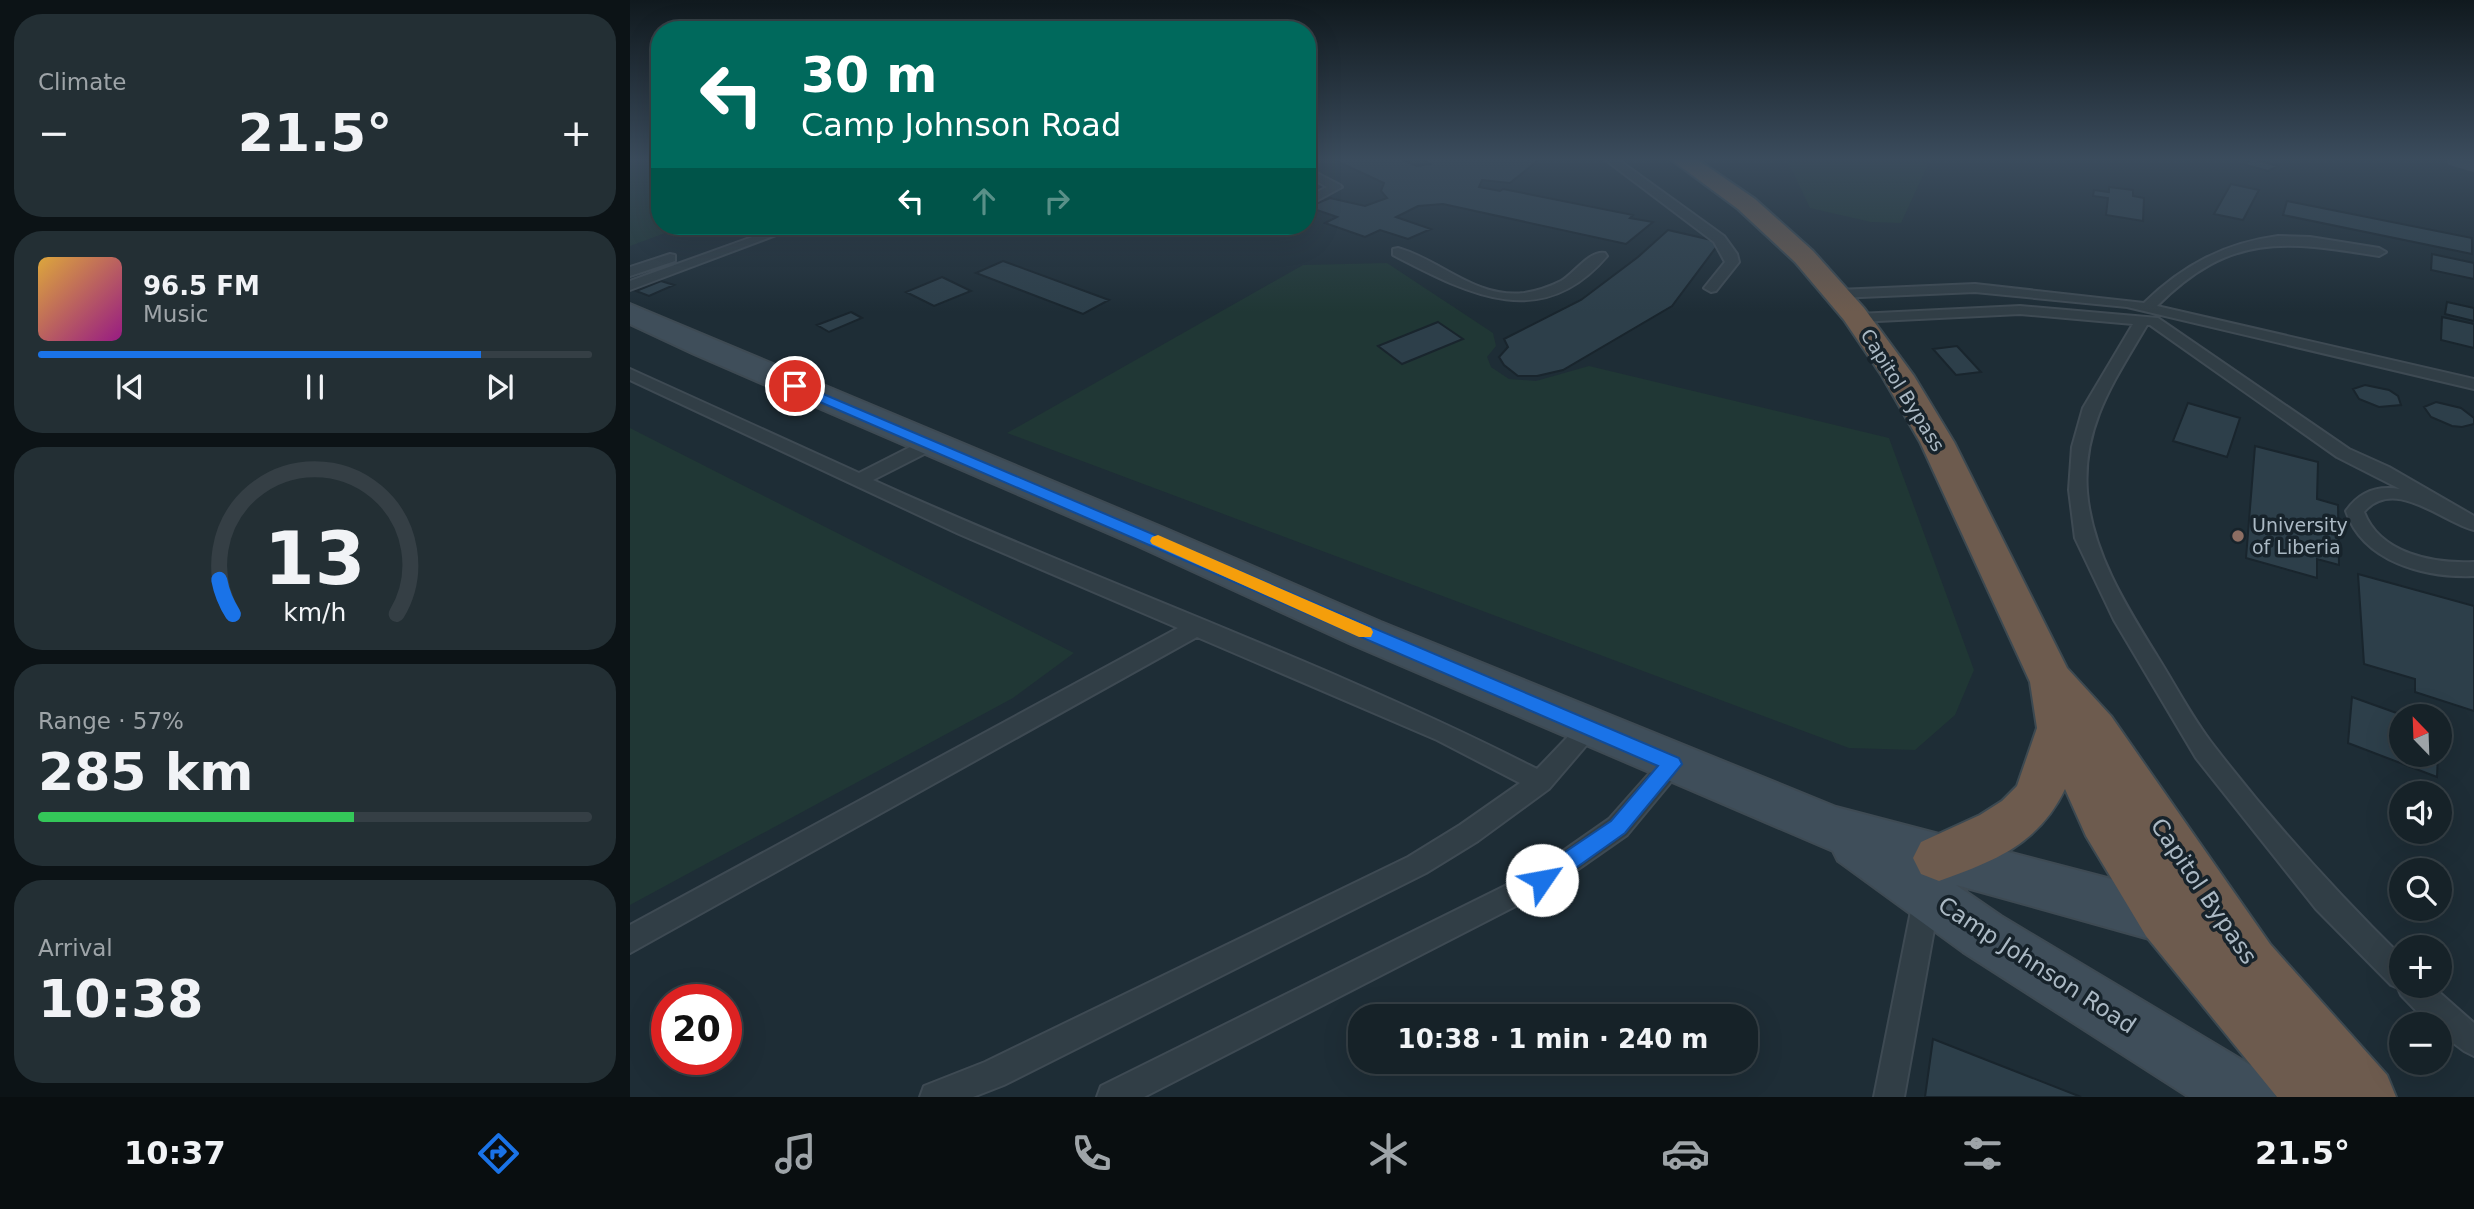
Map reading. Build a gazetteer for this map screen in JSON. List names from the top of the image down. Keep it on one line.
{"streets":{"highway":["Capitol Bypass"],"main road":["Camp Johnson Road"]},"crossings":[["Capitol Bypass","Camp Johnson Road"]],"places":["University of Liberia"],"north":"top left","page":{"tile":["Climate",["Range · 57%","285 km"],["Arrival","10:38"]],"turn":["30 m","Camp Johnson Road"],"heat":["−","21.5°","+"],"song":["96.5 FM","Music"],"map_buttons":["+","−"],"limit":"20","trip":"10:38 · 1 min · 240 m","tabs":["10:37","21.5°"],"gauge":["13","km/h"]}}
